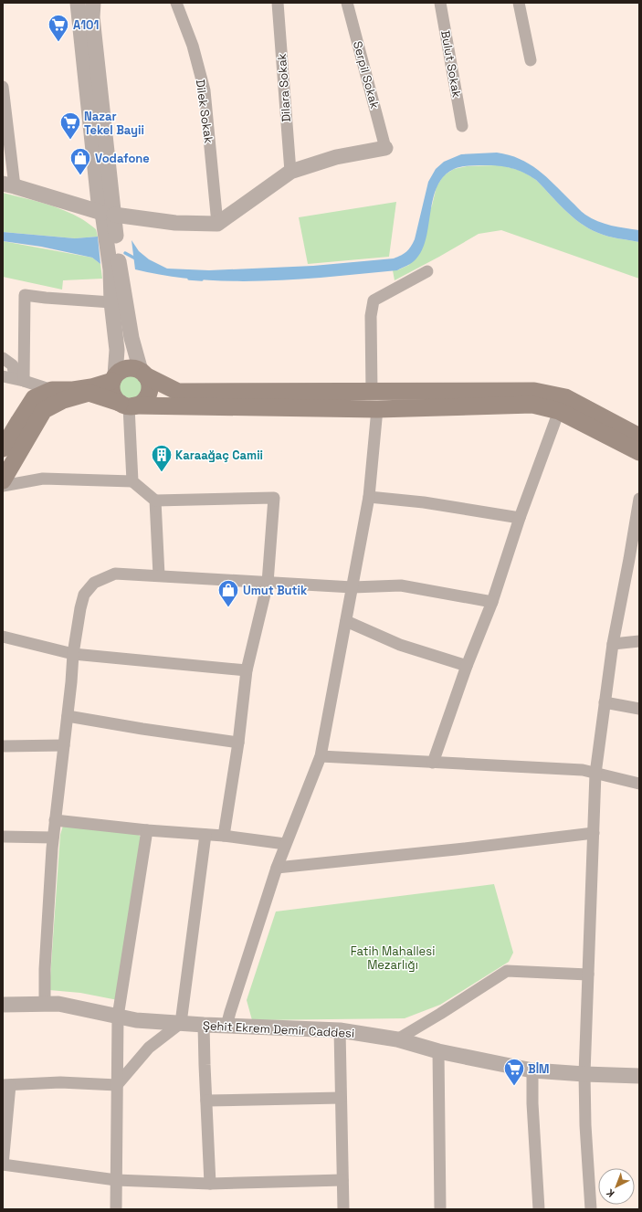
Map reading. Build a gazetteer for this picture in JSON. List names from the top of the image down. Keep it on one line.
{"streets":{"street":["Bulut Sokak","Serpil Sokak","Dilara Sokak","Dilek Sokak","Şehit Ekrem Demir Caddesi"]},"parks":["Fatih Mahallesi Mezarlığı"],"places":{"supermarket":["A101","Nazar Tekel Bayii","BİM"],"shop":["Vodafone","Umut Butik"],"building":["Karaağaç Camii"]},"north":"bottom left"}
